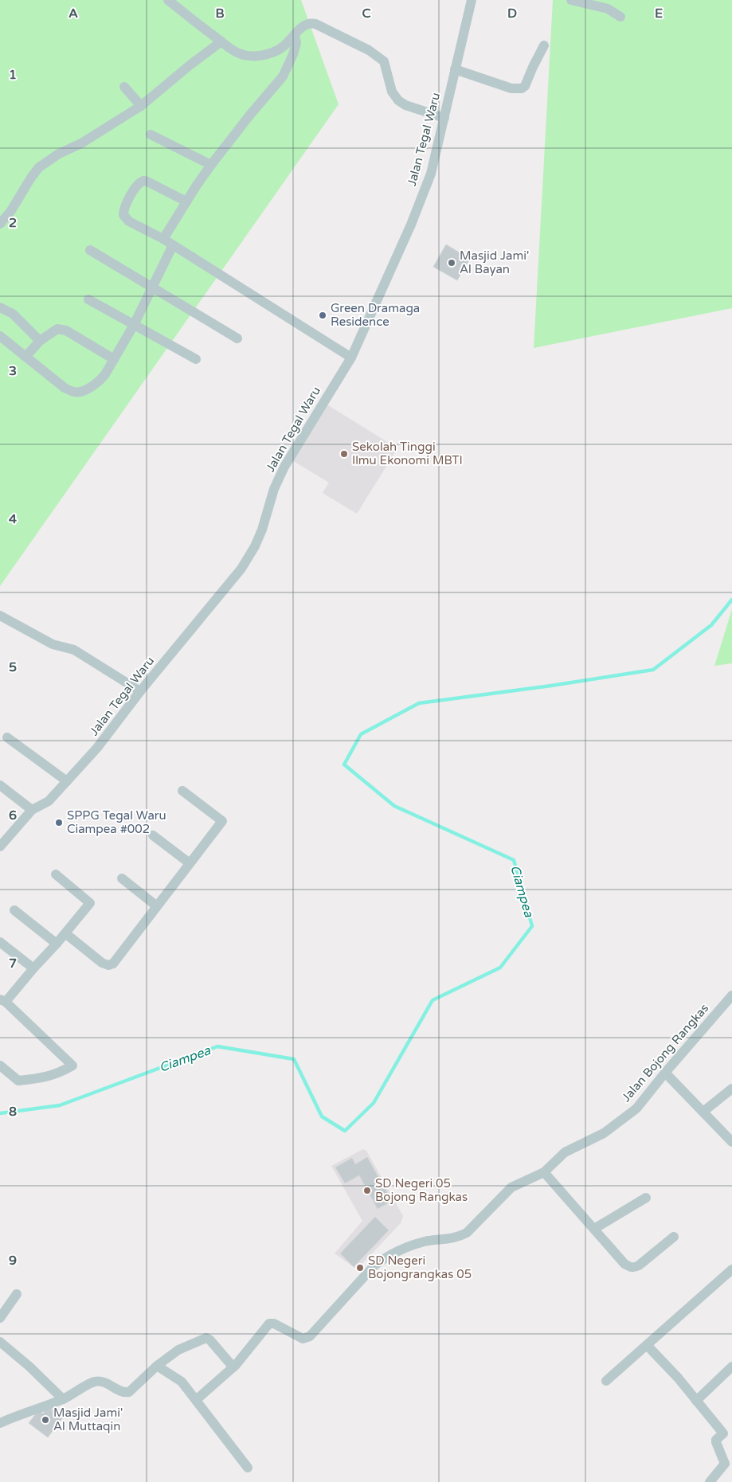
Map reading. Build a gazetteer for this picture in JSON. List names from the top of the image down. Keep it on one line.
{"streets":{"street":["Jalan Tegal Waru","Jalan Bojong Rangkas"]},"water":["Ciampea"],"places":["Masjid Jami' Al Bayan","Green Dramaga Residence","Sekolah Tinggi Ilmu Ekonomi MBTI","SPPG Tegal Waru Ciampea #002","SD Negeri 05 Bojong Rangkas","SD Negeri Bojongrangkas 05","Masjid Jami' Al Muttaqin"],"grid":{"columns":["A","B","C","D","E"],"rows":["1","2","3","4","5","6","7","8","9"]}}
